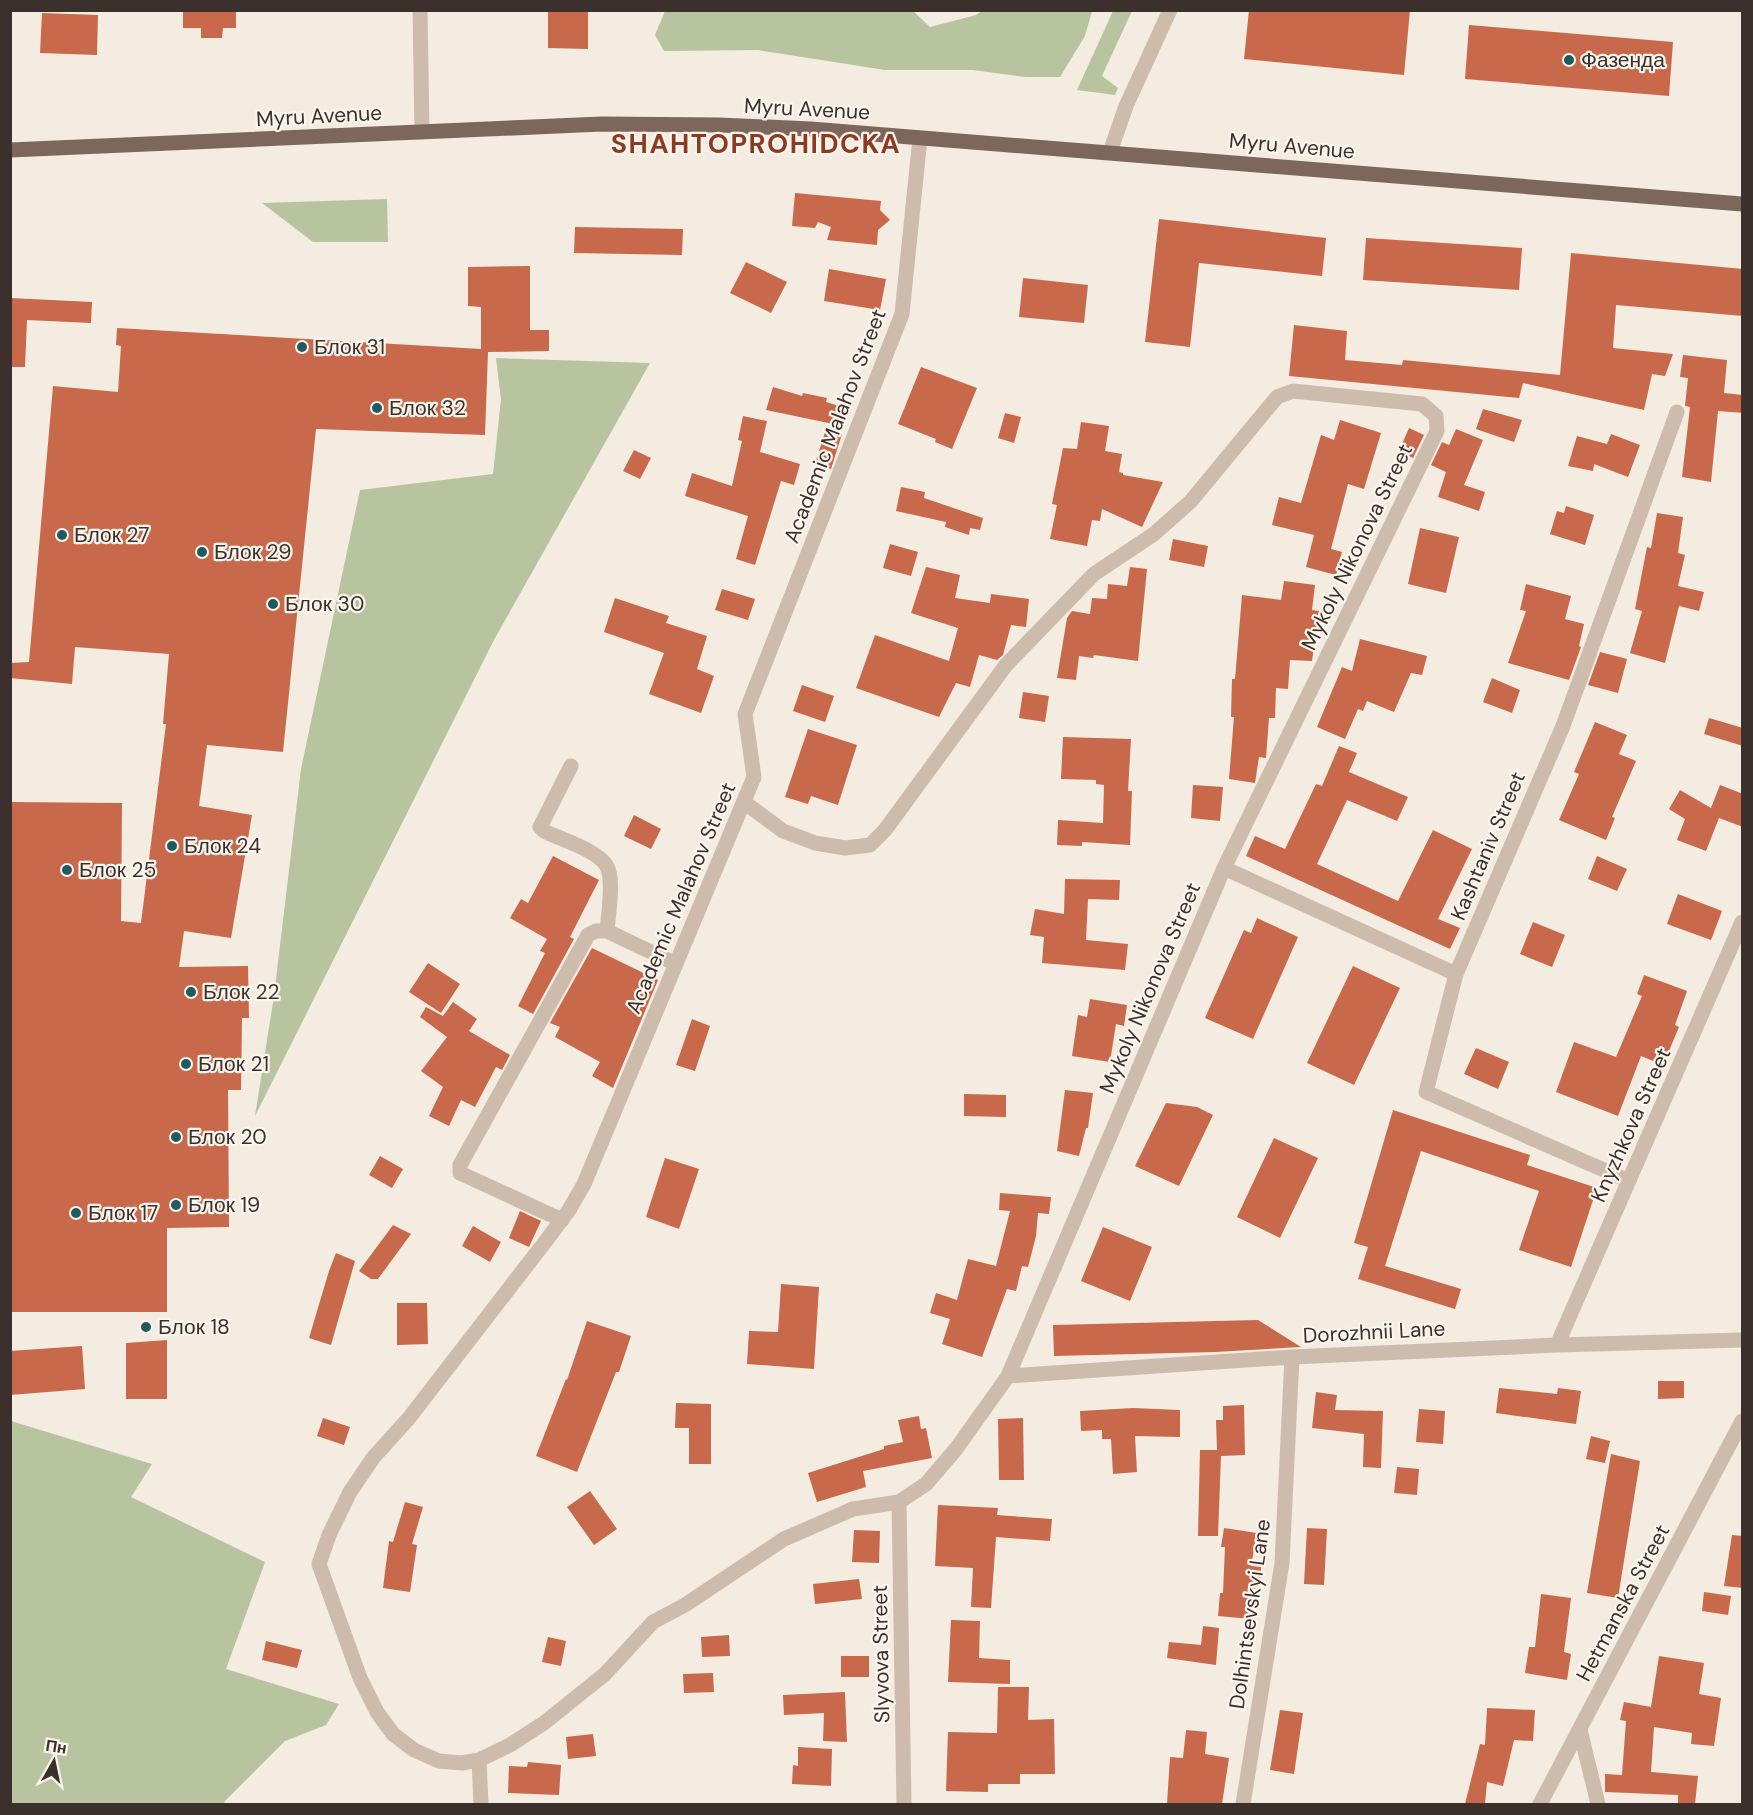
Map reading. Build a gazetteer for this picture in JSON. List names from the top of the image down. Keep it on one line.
{"streets":{"main road":["Myru Avenue"],"street":["Academic Malahov Street","Mykoly Nikonova Street","Kashtaniv Street","Knyzhkova Street","Dorozhnii Lane","Hetmanska Street","Dolhintsevskyi Lane","Slyvova Street"]},"crossings":[["Myru Avenue","Academic Malahov Street"],["Academic Malahov Street","Mykoly Nikonova Street"],["Mykoly Nikonova Street","Dorozhnii Lane"],["Mykoly Nikonova Street","Slyvova Street"],["Kashtaniv Street","Knyzhkova Street"],["Knyzhkova Street","Dorozhnii Lane"],["Dorozhnii Lane","Dolhintsevskyi Lane"]],"districts":["SHAHTOPROHIDCKA"],"places":["Фазенда","Блок 31","Блок 32","Блок 27","Блок 29","Блок 30","Блок 24","Блок 25","Блок 22","Блок 21","Блок 20","Блок 19","Блок 17","Блок 18"],"north":"top"}
